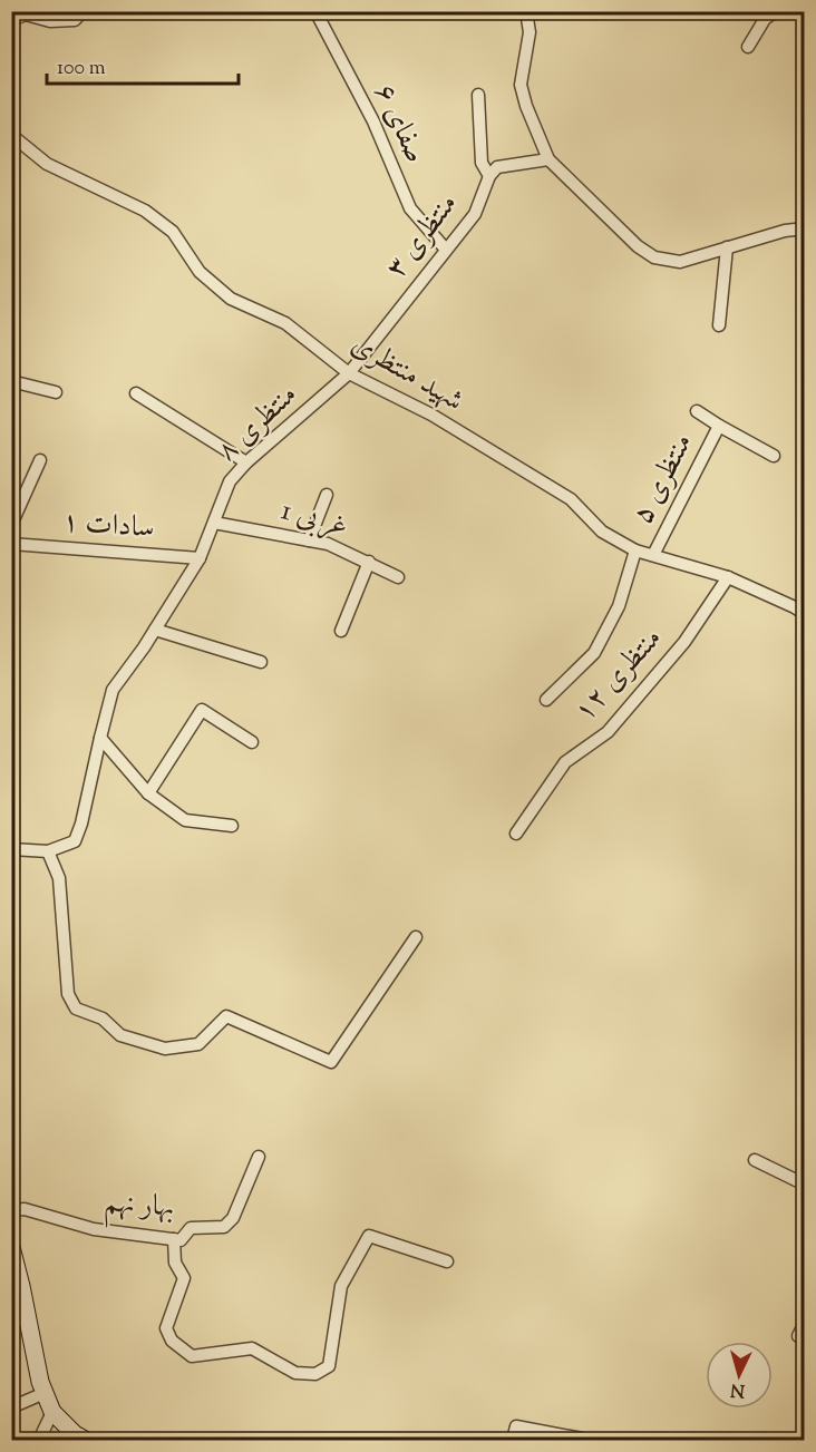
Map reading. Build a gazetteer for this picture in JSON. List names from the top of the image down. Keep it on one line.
{"streets":{"street":["صفای ۶","منتظری ۳","شهید منتظری","منتظری ۸","منتظری ۵","غربی 1","سادات ۱","منتظری ۱۲","بهار نهم"]},"crossings":[["صفای ۶","منتظری ۳"],["منتظری ۳","شهید منتظری"],["منتظری ۳","منتظری ۸"],["شهید منتظری","منتظری ۸"],["شهید منتظری","منتظری ۵"],["شهید منتظری","منتظری ۱۲"],["منتظری ۸","غربی 1"],["منتظری ۸","سادات ۱"]],"scale_bar":"100 m","north":"bottom"}
